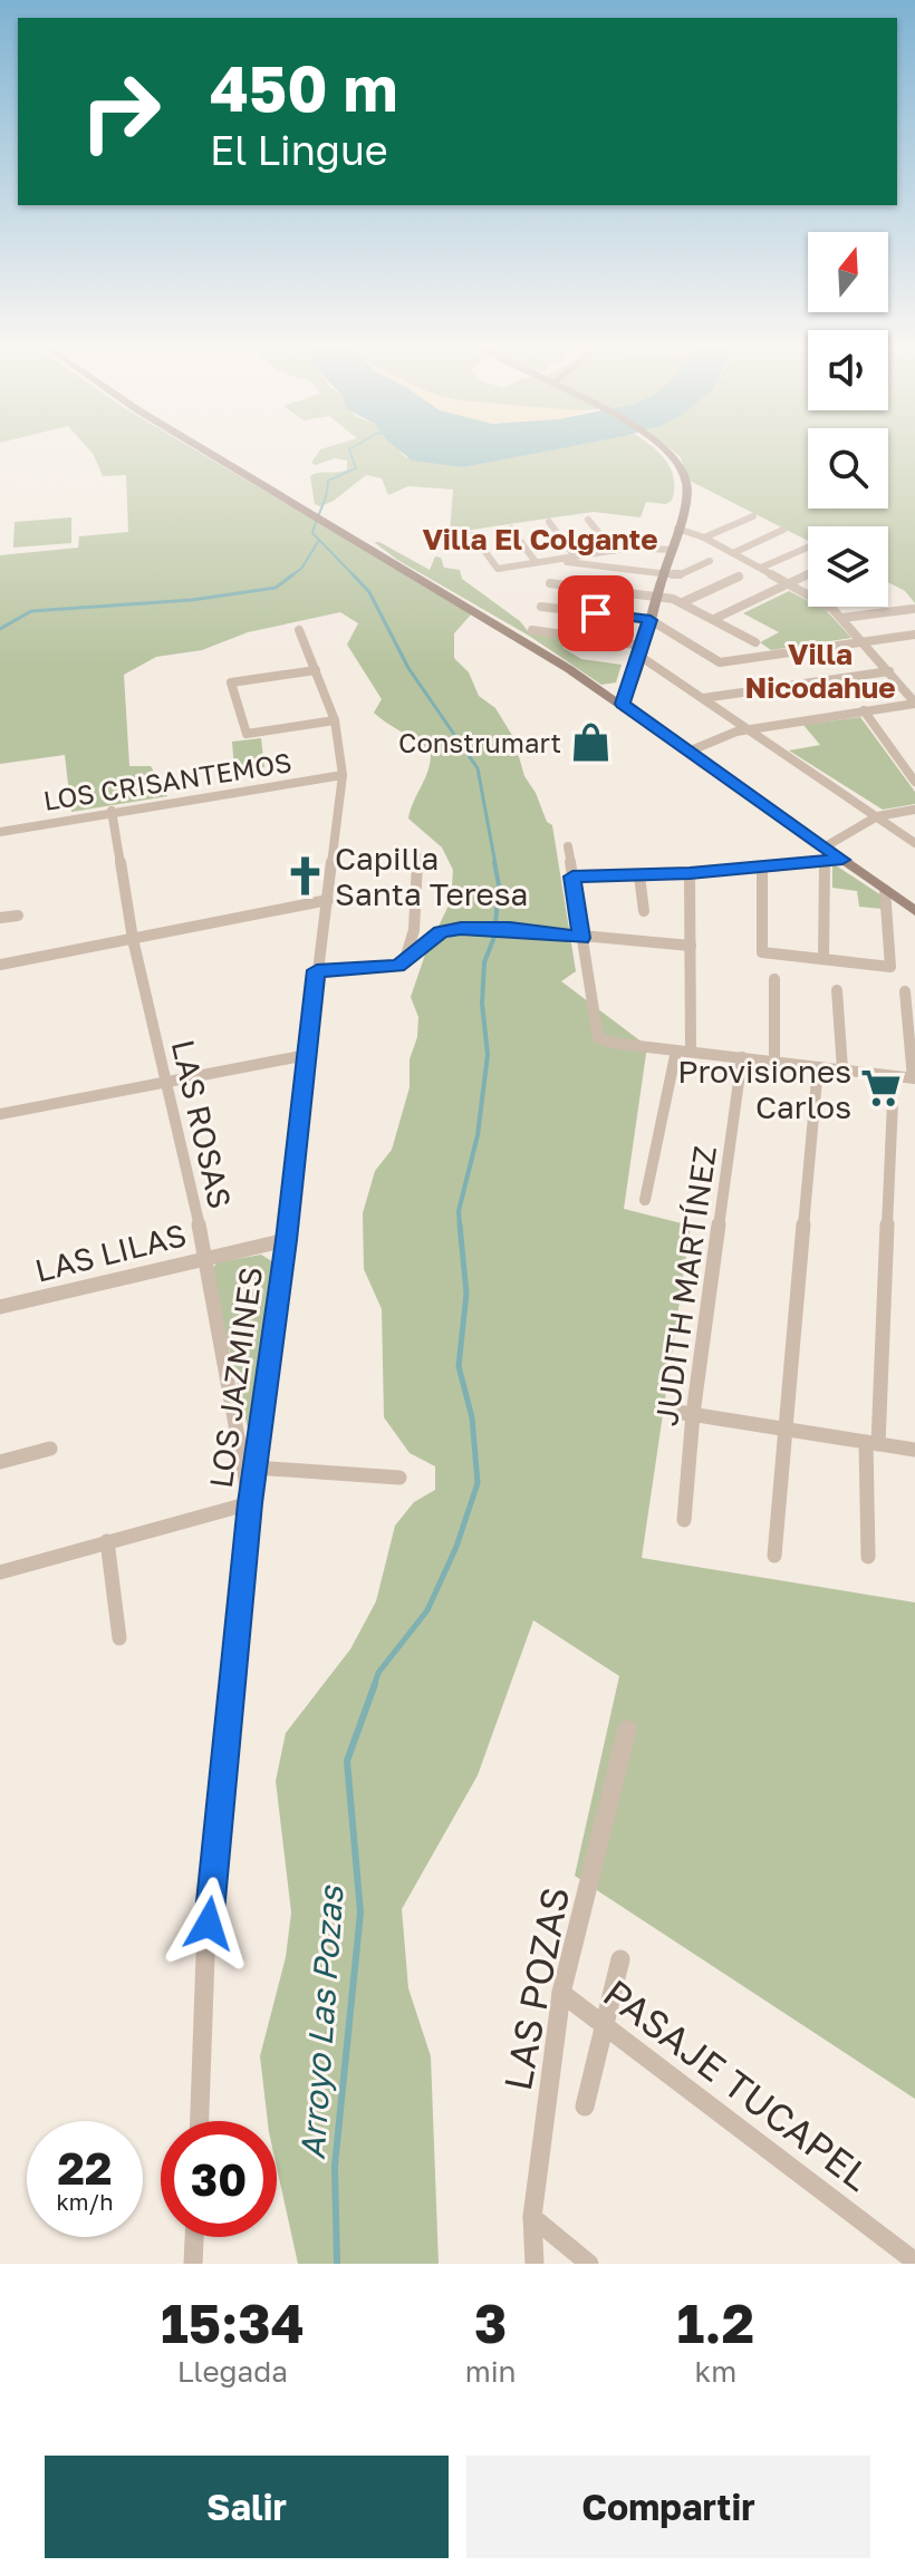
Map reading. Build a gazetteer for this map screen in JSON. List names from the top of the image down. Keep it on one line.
{"streets":{"street":["LOS CRISANTEMOS","LAS ROSAS","LAS LILAS","JUDITH MARTÍNEZ","LOS JAZMINES","LAS POZAS","PASAJE TUCAPEL"]},"crossings":[["LOS CRISANTEMOS","LAS ROSAS"],["LOS CRISANTEMOS","LOS JAZMINES"],["LAS ROSAS","LAS LILAS"],["LAS ROSAS","LOS JAZMINES"],["LAS LILAS","LOS JAZMINES"],["LAS POZAS","PASAJE TUCAPEL"]],"districts":["Villa El Colgante","Villa Nicodahue"],"water":["Arroyo Las Pozas"],"places":{"shop":["Construmart"],"church":["Capilla Santa Teresa"],"supermarket":["Provisiones Carlos"]},"north":"top","page":{"turn":["450 m","El Lingue"],"speed":"22 km/h","limit":"30","eta":["15:34","Llegada","3","min","1.2","km"],"buttons":["Salir","Compartir"]}}
